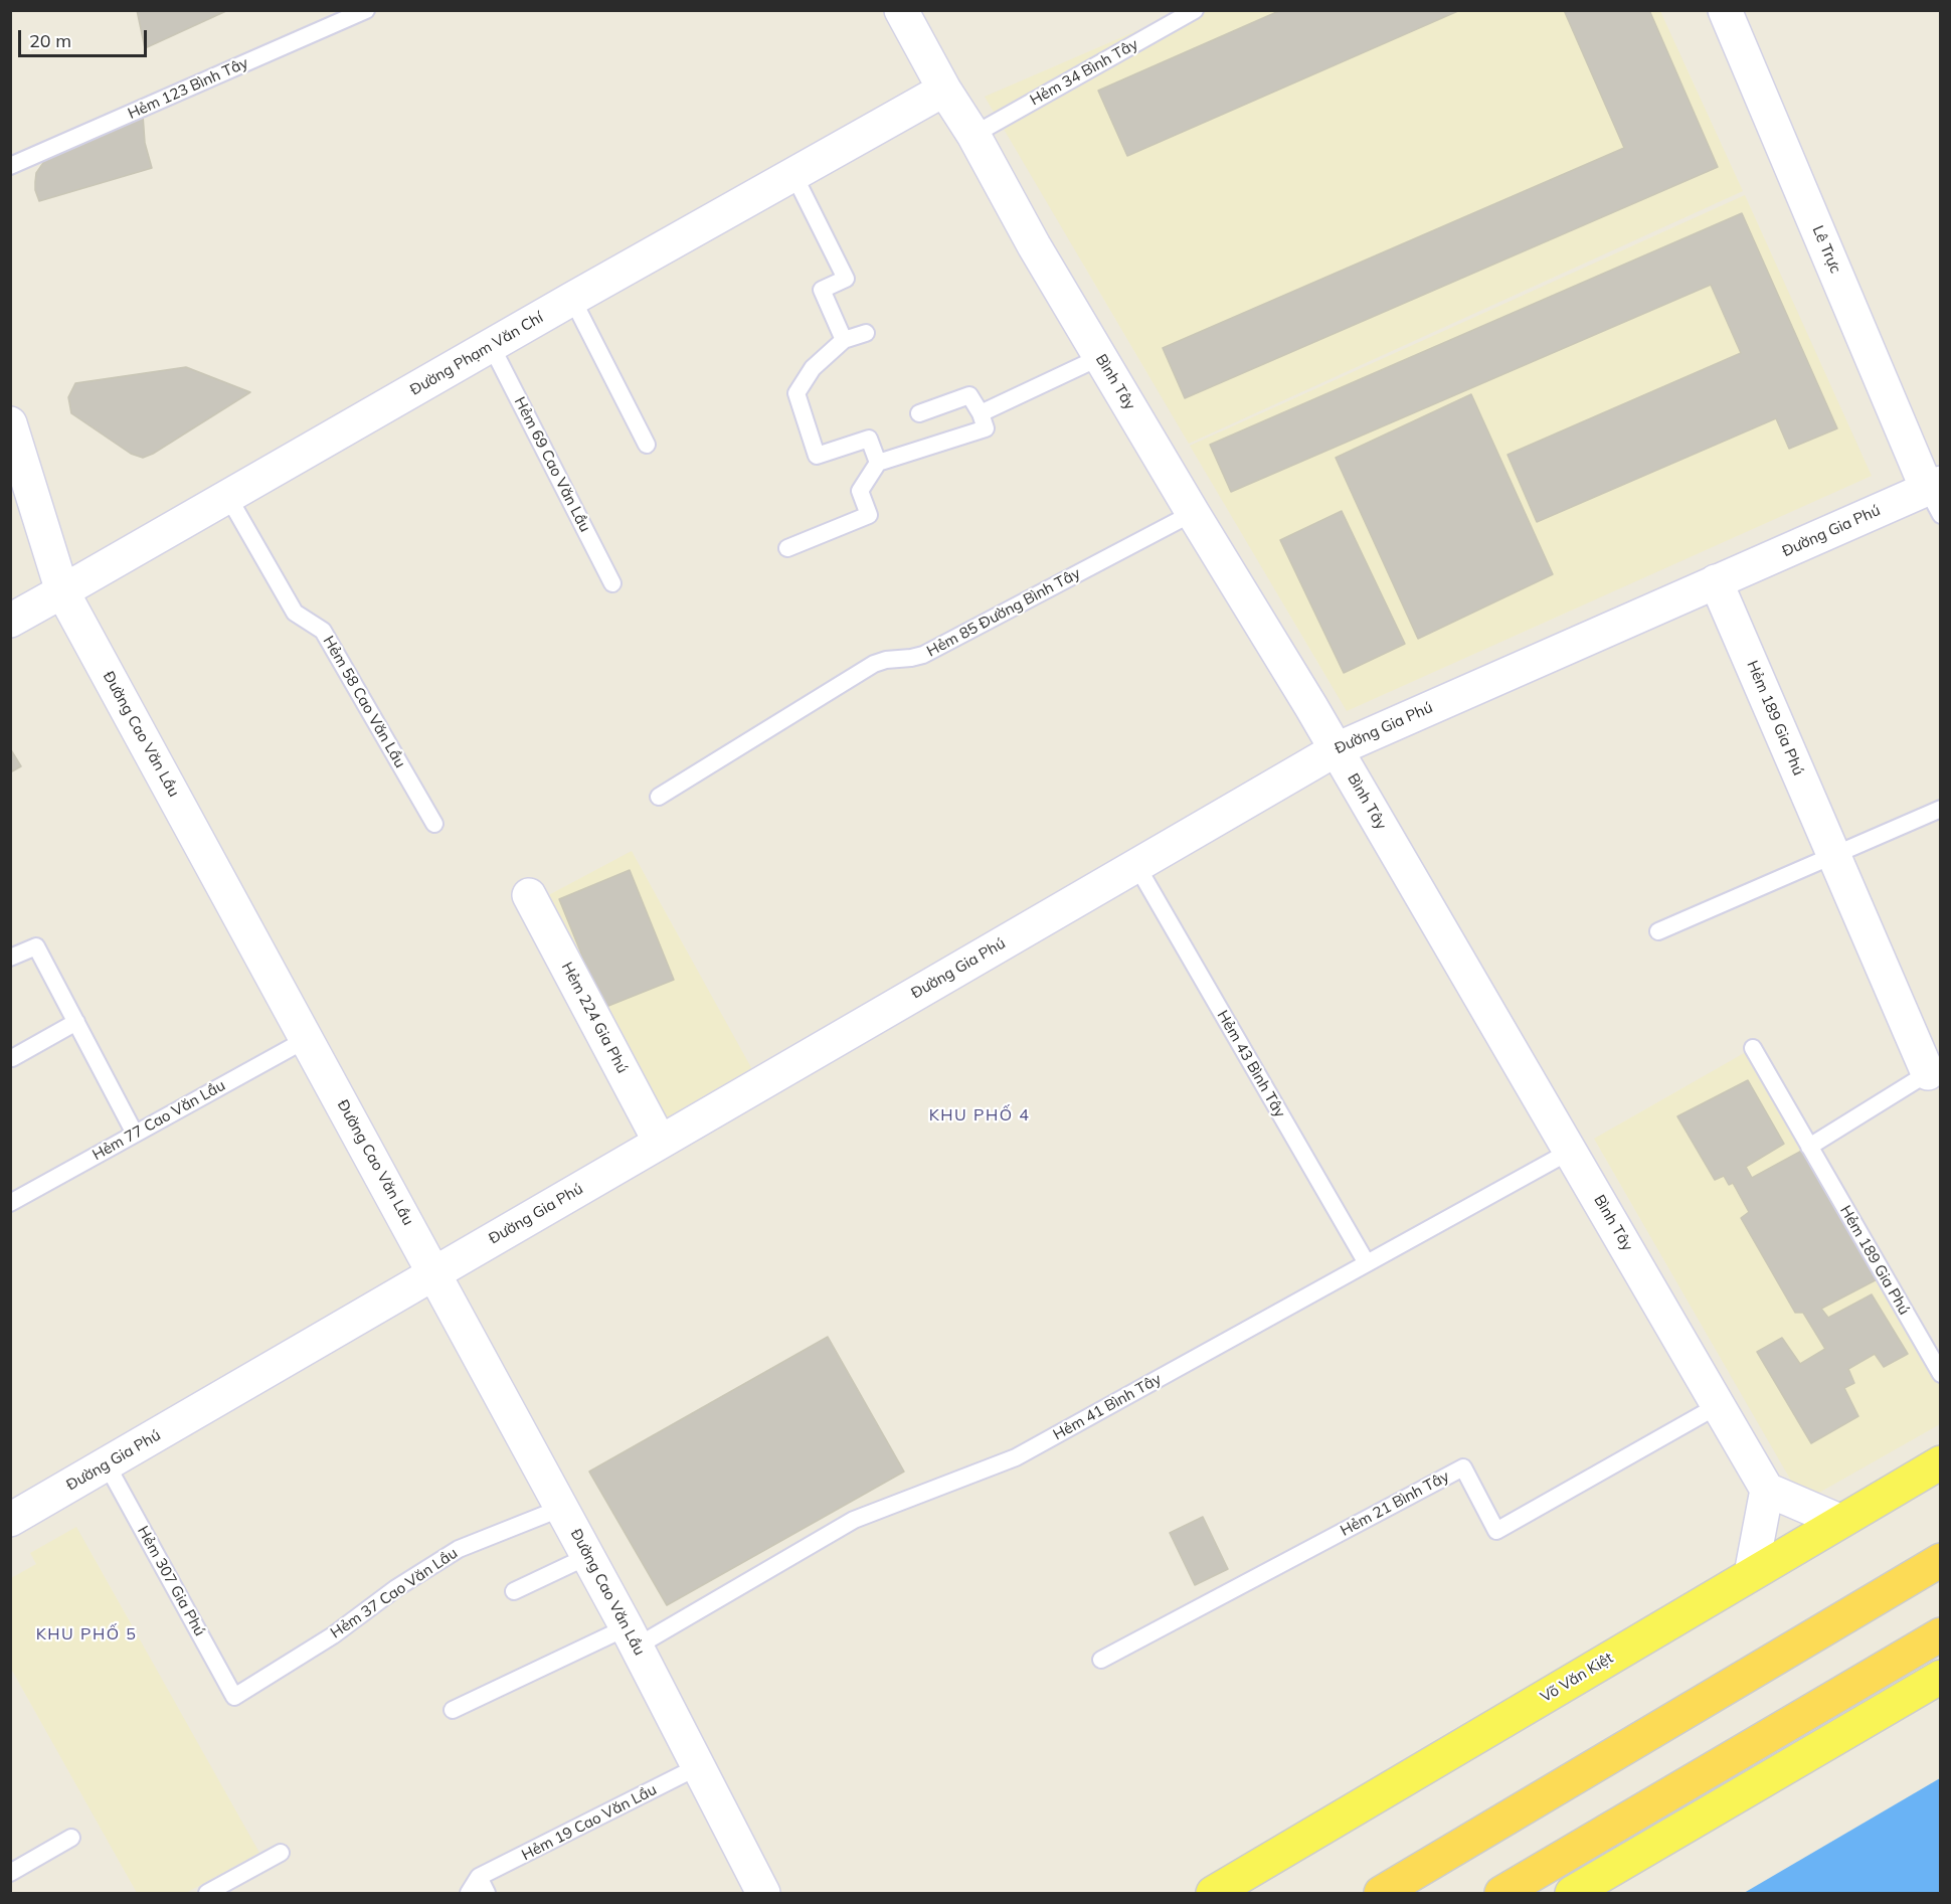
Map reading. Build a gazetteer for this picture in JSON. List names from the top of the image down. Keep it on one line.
{"streets":{"main road":["Võ Văn Kiệt"],"street":["Lê Trực","Đường Phạm Văn Chí","Bình Tây","Đường Gia Phú","Hẻm 189 Gia Phú","Đường Cao Văn Lầu","Hẻm 224 Gia Phú"],"lane":["Hẻm 34 Bình Tây","Hẻm 123 Bình Tây","Hẻm 69 Cao Văn Lầu","Hẻm 85 Đường Bình Tây","Hẻm 58 Cao Văn Lầu","Hẻm 43 Bình Tây","Hẻm 77 Cao Văn Lầu","Hẻm 41 Bình Tây","Hẻm 21 Bình Tây","Hẻm 307 Gia Phú","Hẻm 37 Cao Văn Lầu","Hẻm 19 Cao Văn Lầu"]},"crossings":[["Hẻm 34 Bình Tây","Bình Tây"],["Lê Trực","Đường Gia Phú"],["Đường Phạm Văn Chí","Bình Tây"],["Đường Phạm Văn Chí","Hẻm 69 Cao Văn Lầu"],["Đường Phạm Văn Chí","Hẻm 58 Cao Văn Lầu"],["Đường Phạm Văn Chí","Đường Cao Văn Lầu"],["Bình Tây","Đường Gia Phú"],["Bình Tây","Hẻm 85 Đường Bình Tây"],["Bình Tây","Hẻm 41 Bình Tây"],["Bình Tây","Hẻm 21 Bình Tây"],["Đường Gia Phú","Hẻm 189 Gia Phú"],["Đường Gia Phú","Đường Cao Văn Lầu"],["Đường Gia Phú","Hẻm 224 Gia Phú"],["Đường Gia Phú","Hẻm 43 Bình Tây"],["Đường Gia Phú","Hẻm 307 Gia Phú"],["Đường Cao Văn Lầu","Hẻm 77 Cao Văn Lầu"],["Đường Cao Văn Lầu","Hẻm 41 Bình Tây"],["Đường Cao Văn Lầu","Hẻm 37 Cao Văn Lầu"],["Đường Cao Văn Lầu","Hẻm 19 Cao Văn Lầu"],["Hẻm 43 Bình Tây","Hẻm 41 Bình Tây"],["Hẻm 307 Gia Phú","Hẻm 37 Cao Văn Lầu"]],"districts":["KHU PHỐ 4","KHU PHỐ 5"],"scale_bar":"20 m"}
